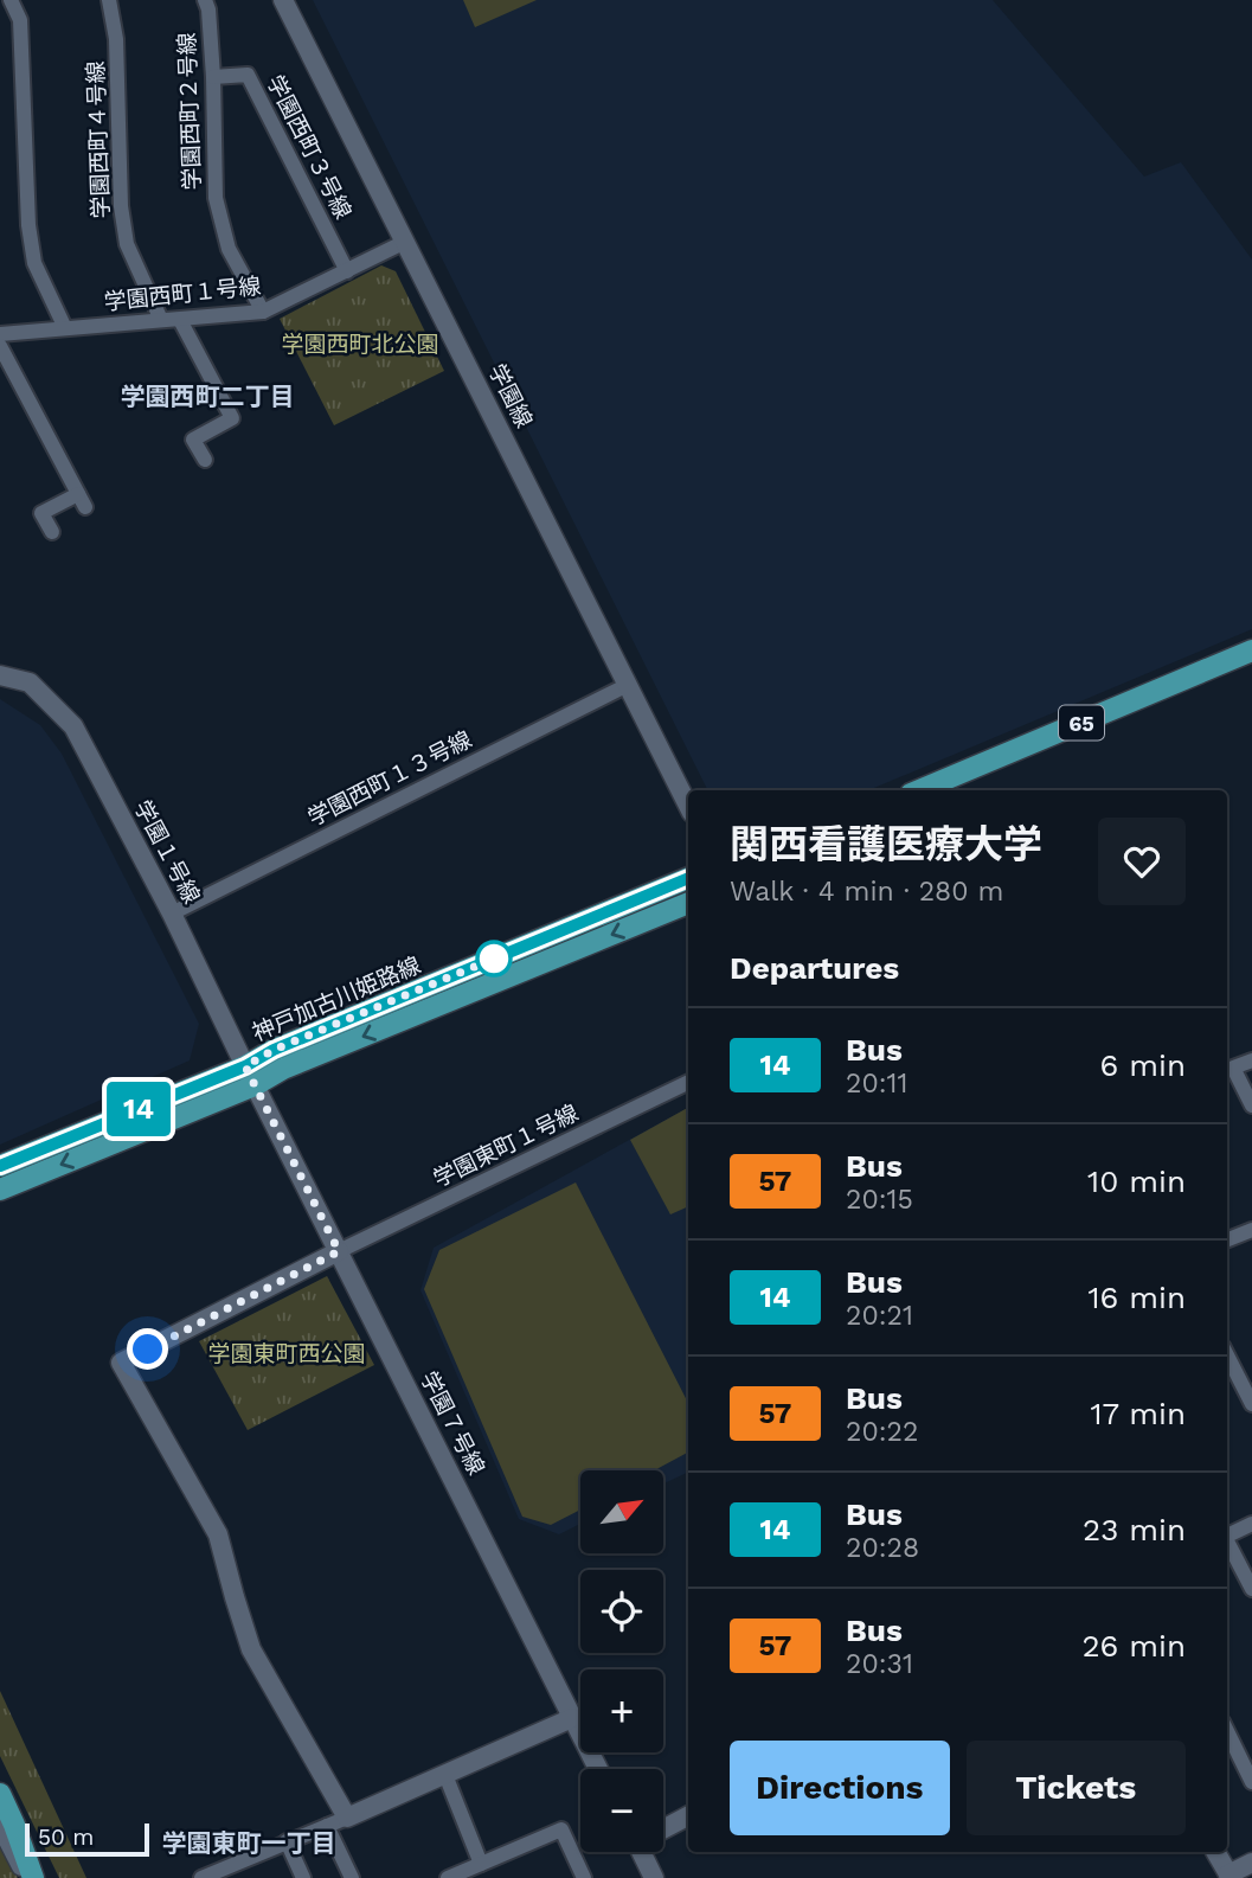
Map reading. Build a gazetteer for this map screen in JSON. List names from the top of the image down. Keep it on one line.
{"streets":{"main road":["65","神戸加古川姫路線"],"street":["学園西町２号線","学園西町４号線","学園西町３号線","学園西町１号線","学園線","学園西町１３号線","学園１号線","学園東町１号線","学園７号線"]},"crossings":[["学園西町２号線","学園西町３号線"],["学園西町２号線","学園西町１号線"],["学園西町４号線","学園西町１号線"],["学園西町３号線","学園西町１号線"],["学園西町１号線","学園線"],["学園線","学園西町１３号線"],["学園西町１３号線","学園１号線"],["学園１号線","神戸加古川姫路線"],["学園１号線","学園７号線"],["神戸加古川姫路線","学園７号線"],["学園東町１号線","学園７号線"]],"districts":["学園西町二丁目","学園東町一丁目"],"parks":["学園西町北公園","学園東町西公園"],"lines":["bus line 14"],"scale_bar":"50 m","north":"top right","page":{"on_map":"14","heading":[["関西看護医療大学","Walk · 4 min · 280 m"],"Departures"],"list":[{"mark":"14","name":"Bus","note":"20:11","value":"6 min"},{"mark":"57","name":"Bus","note":"20:15","value":"10 min"},{"mark":"14","name":"Bus","note":"20:21","value":"16 min"},{"mark":"57","name":"Bus","note":"20:22","value":"17 min"},{"mark":"14","name":"Bus","note":"20:28","value":"23 min"},{"mark":"57","name":"Bus","note":"20:31","value":"26 min"}],"map_buttons":["+","−"],"buttons":["Directions","Tickets"],"scale":"50 m"}}
